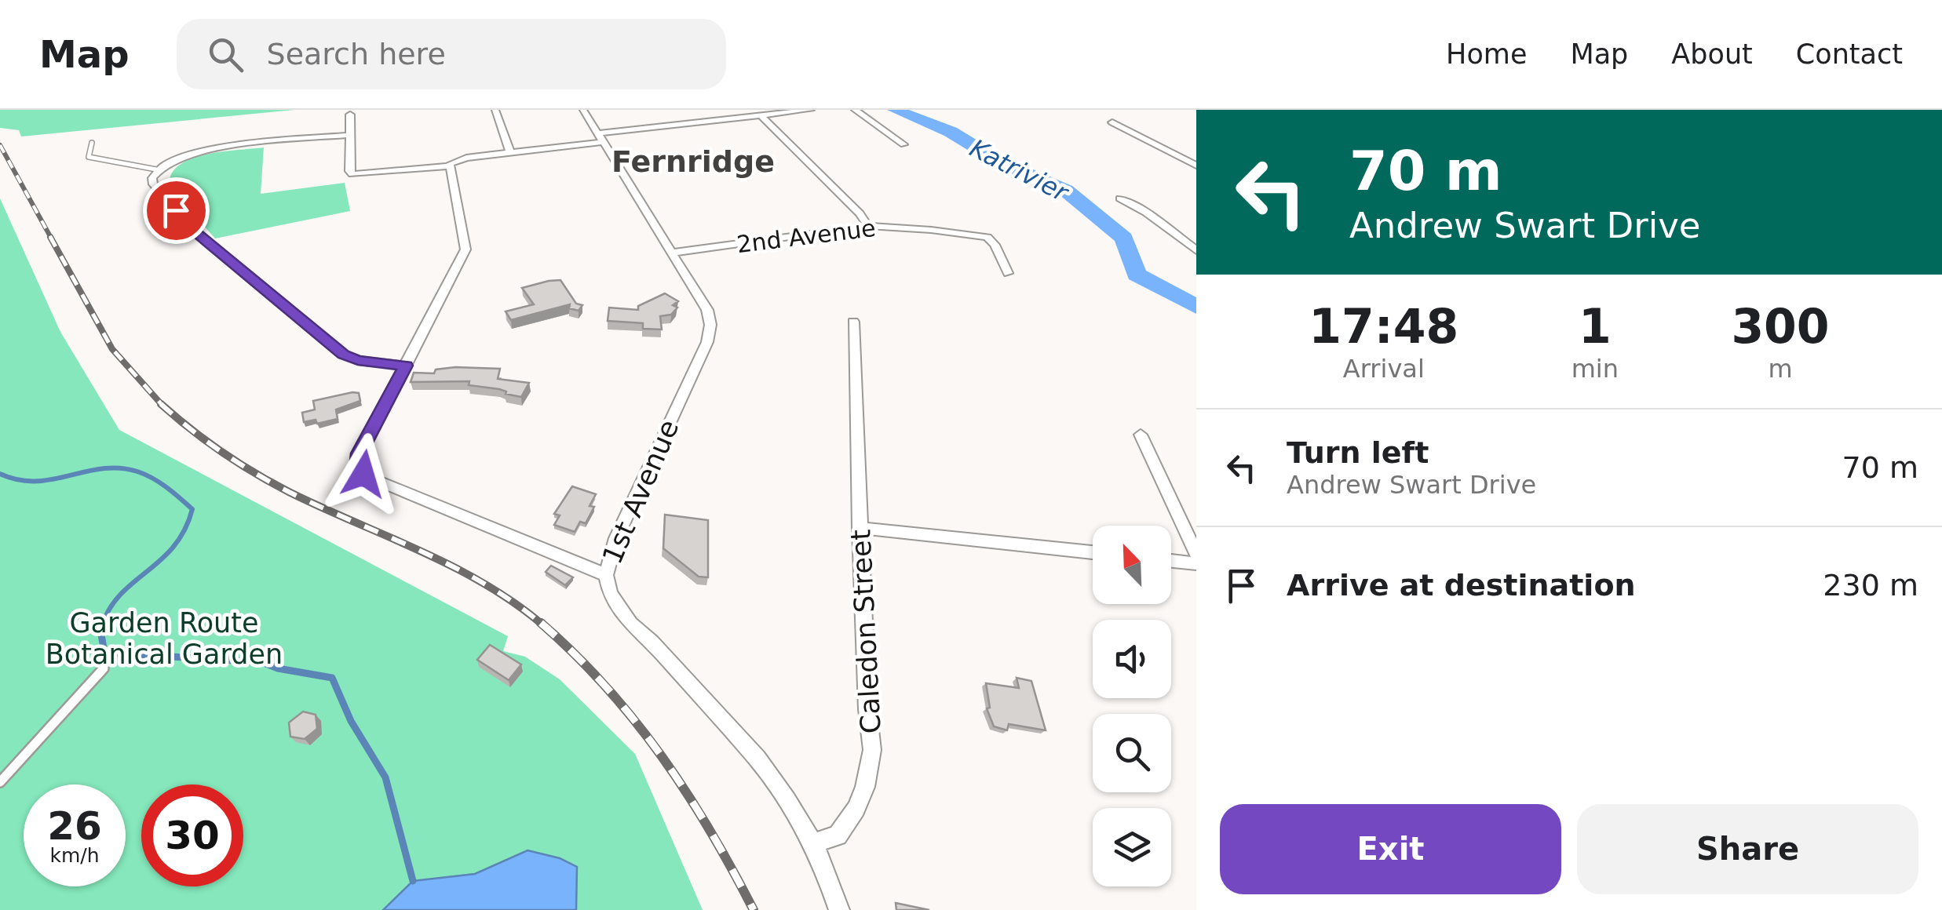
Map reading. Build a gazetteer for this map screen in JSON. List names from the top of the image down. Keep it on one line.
{"streets":{"street":["2nd Avenue","1st Avenue","Caledon Street"]},"crossings":[["2nd Avenue","1st Avenue"],["1st Avenue","Caledon Street"]],"districts":["Fernridge"],"water":["Katrivier"],"parks":["Garden Route Botanical Garden"],"north":"top left","page":{"header":"Map","search":"Search here","nav":["Home","Map","About","Contact"],"turn":["70 m","Andrew Swart Drive"],"eta":["17:48","Arrival","1","min","300","m"],"list":[{"name":"Turn left","note":"Andrew Swart Drive","value":"70 m"},{"name":"Arrive at destination","value":"230 m"}],"speed":"26 km/h","limit":"30","buttons":["Exit","Share"]}}
